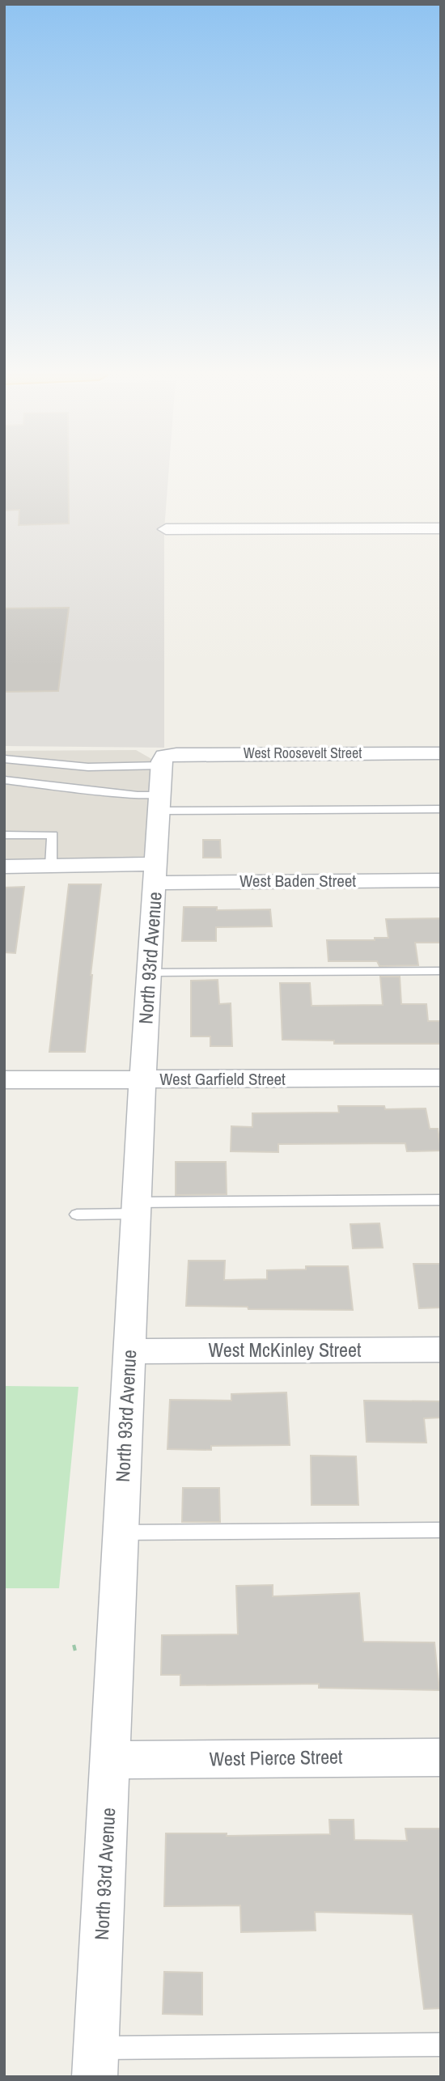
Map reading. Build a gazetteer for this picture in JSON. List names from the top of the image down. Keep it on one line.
{"streets":{"street":["West Roosevelt Street","West Baden Street","North 93rd Avenue","West Garfield Street","West McKinley Street","West Pierce Street"]},"crossings":[["West Roosevelt Street","North 93rd Avenue"],["West Baden Street","North 93rd Avenue"],["North 93rd Avenue","West Garfield Street"],["North 93rd Avenue","West McKinley Street"],["North 93rd Avenue","West Pierce Street"]]}
